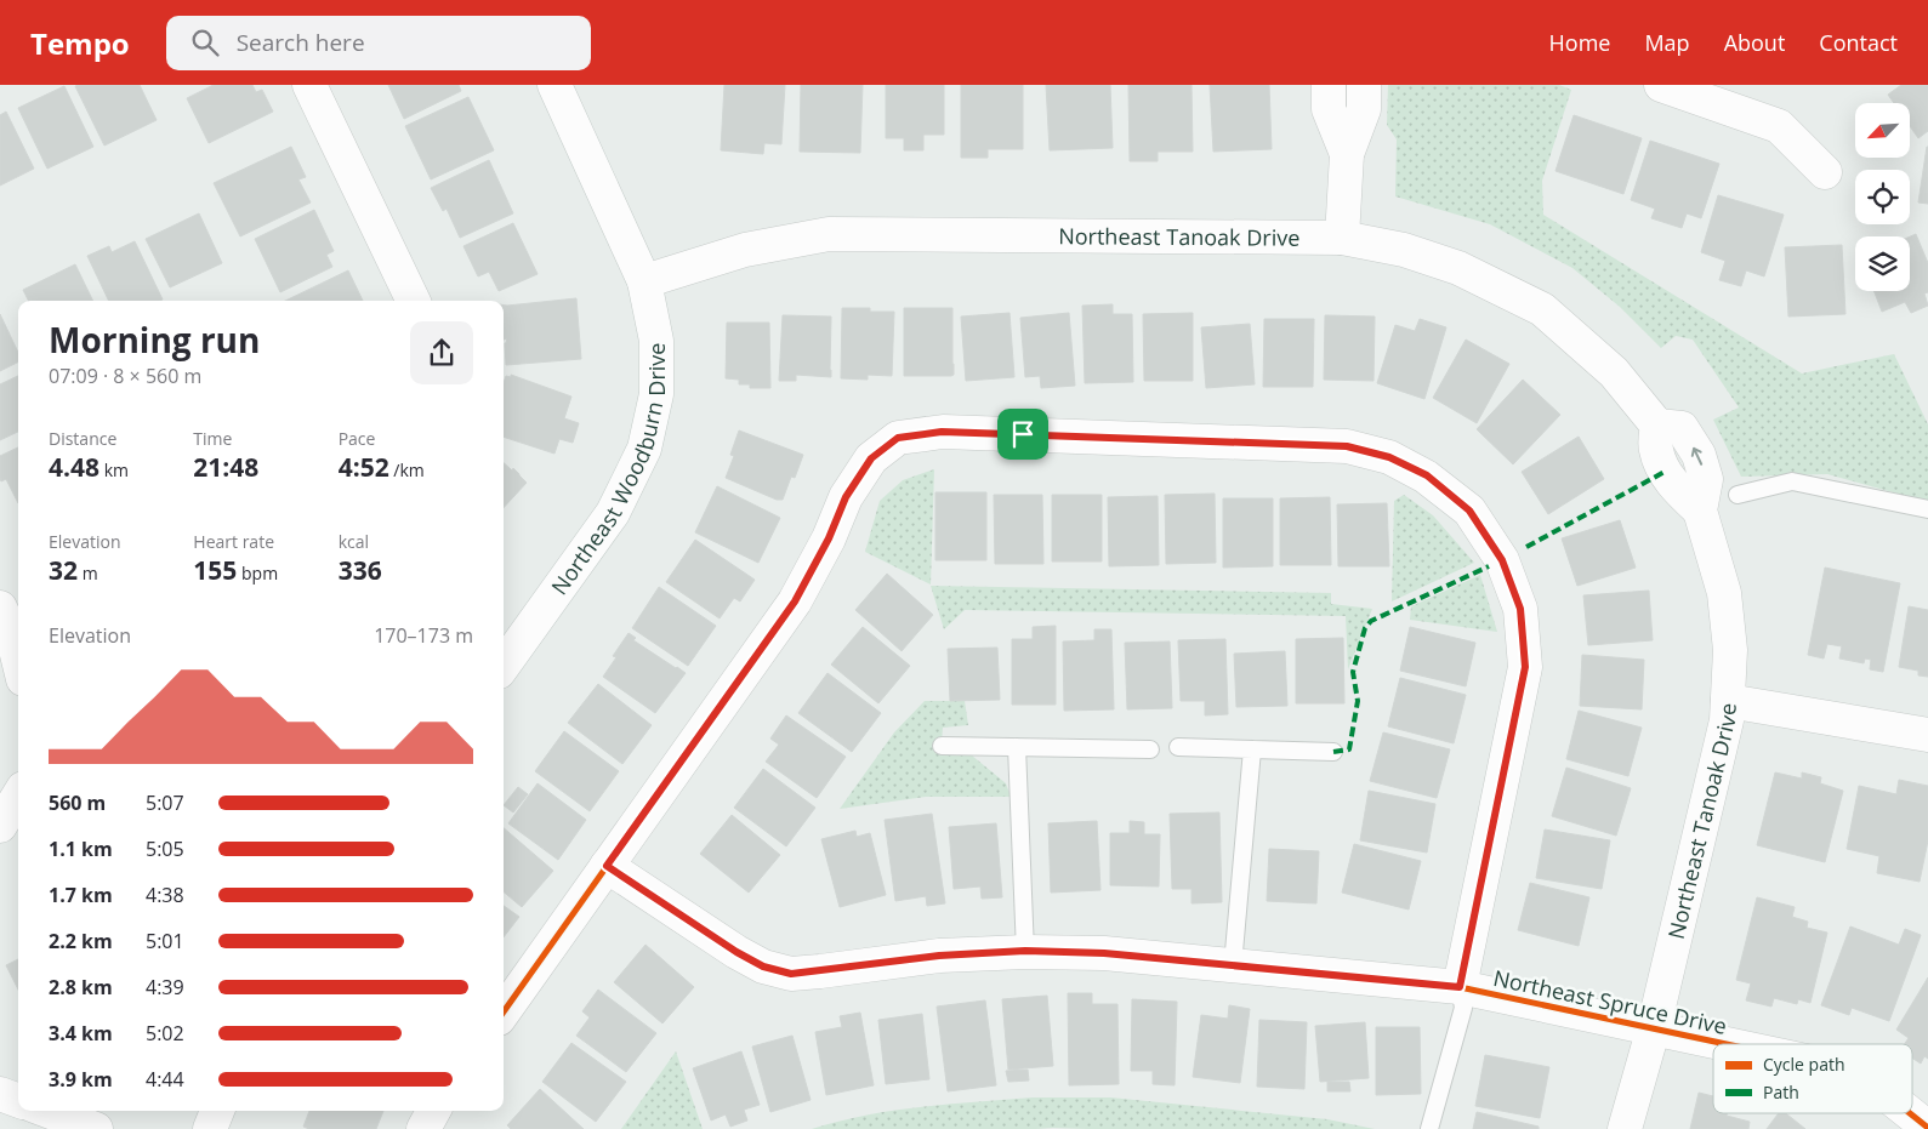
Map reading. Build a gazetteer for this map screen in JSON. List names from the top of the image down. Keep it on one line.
{"streets":{"street":["Northeast Tanoak Drive","Northeast Woodburn Drive","Northeast Spruce Drive"]},"crossings":[["Northeast Tanoak Drive","Northeast Woodburn Drive"],["Northeast Tanoak Drive","Northeast Spruce Drive"]],"legend":["Cycle path","Path"],"north":"bottom left","page":{"header":"Tempo","search":"Search here","nav":["Home","Map","About","Contact"],"heading":["Morning run","07:09 · 8 × 560 m"],"stats":[["Distance","4.48 km"],["Time","21:48"],["Pace","4:52 /km"],["Elevation","32 m"],["Heart rate","155 bpm"],["kcal","336"]],"chart":["Elevation","170–173 m"],"list":[{"name":"560 m","note":"5:07"},{"name":"1.1 km","note":"5:05"},{"name":"1.7 km","note":"4:38"},{"name":"2.2 km","note":"5:01"},{"name":"2.8 km","note":"4:39"},{"name":"3.4 km","note":"5:02"},{"name":"3.9 km","note":"4:44"}]}}
